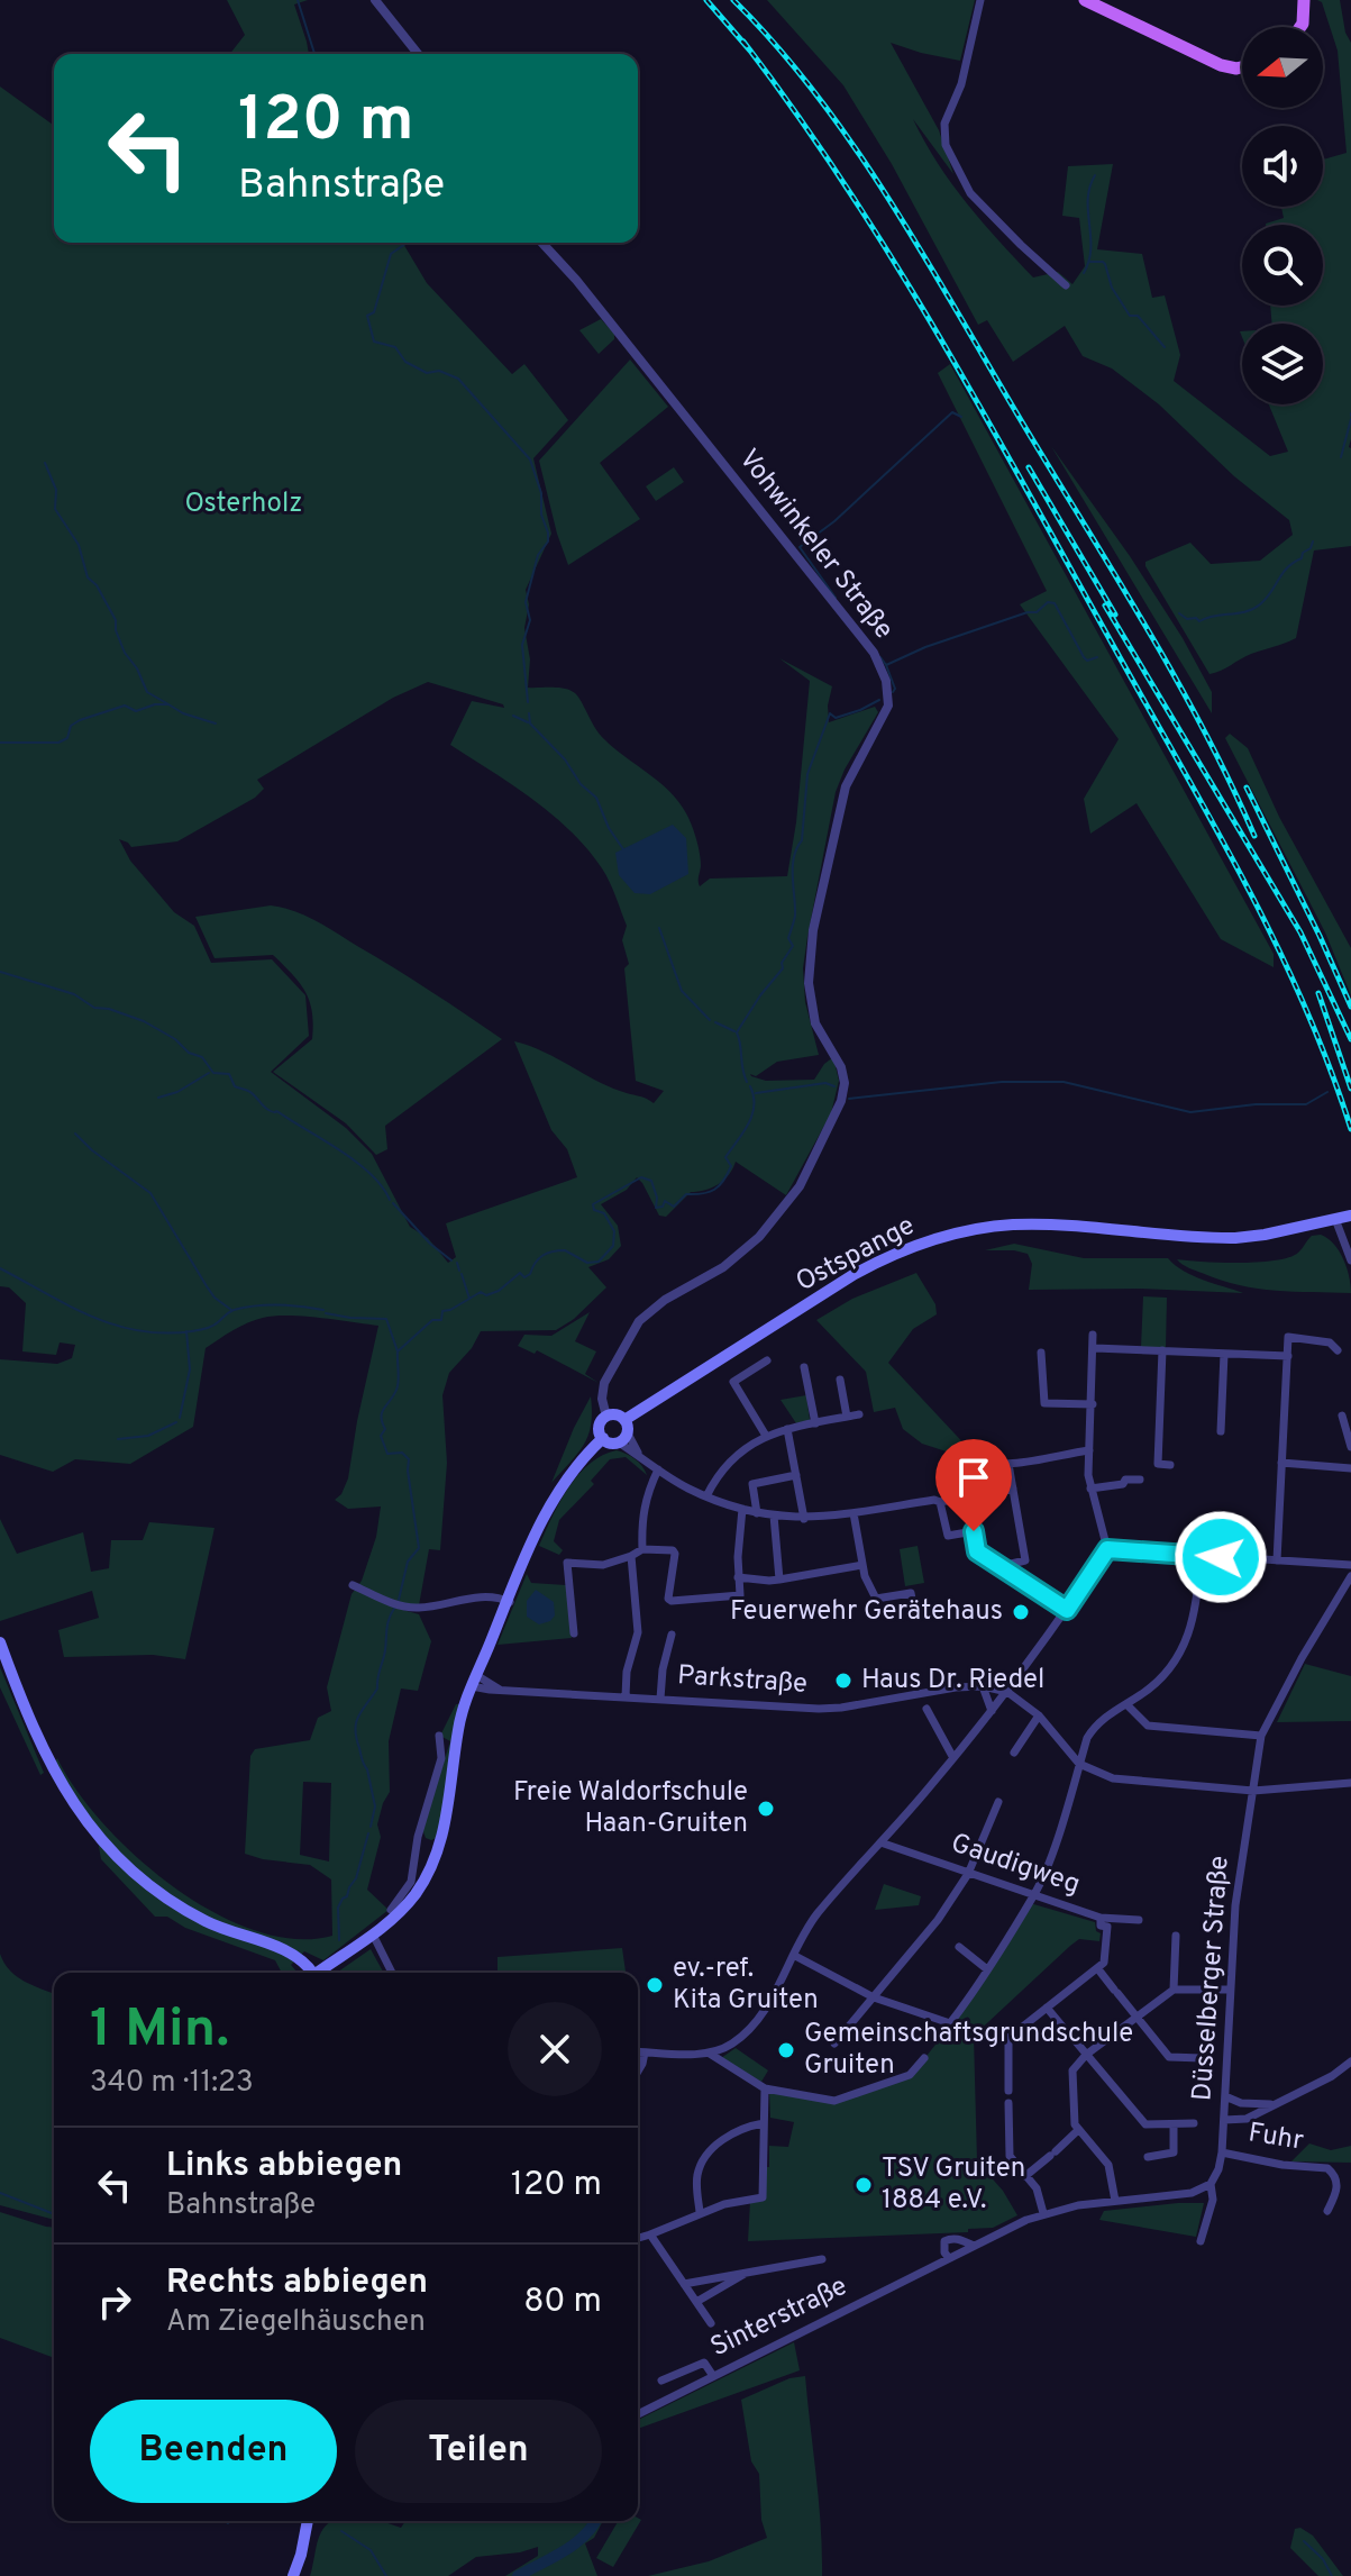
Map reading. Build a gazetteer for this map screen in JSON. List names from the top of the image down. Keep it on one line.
{"streets":{"main road":["Ostspange"],"street":["Vohwinkeler Straße","Parkstraße","Gaudigweg","Düsselberger Straße","Fuhr","Sinterstraße"]},"crossings":[["Vohwinkeler Straße","Ostspange"],["Düsselberger Straße","Fuhr"],["Düsselberger Straße","Sinterstraße"]],"parks":["Osterholz"],"places":["Feuerwehr Gerätehaus","Haus Dr. Riedel","Freie Waldorfschule Haan-Gruiten","ev.-ref. Kita Gruiten","Gemeinschaftsgrundschule Gruiten","TSV Gruiten 1884 e.V."],"north":"left","page":{"turn":["120 m","Bahnstraße"],"heading":["1 Min.","340 m · 11:23"],"list":[{"name":"Links abbiegen","note":"Bahnstraße","value":"120 m"},{"name":"Rechts abbiegen","note":"Am Ziegelhäuschen","value":"80 m"}],"buttons":["Beenden","Teilen"]}}
